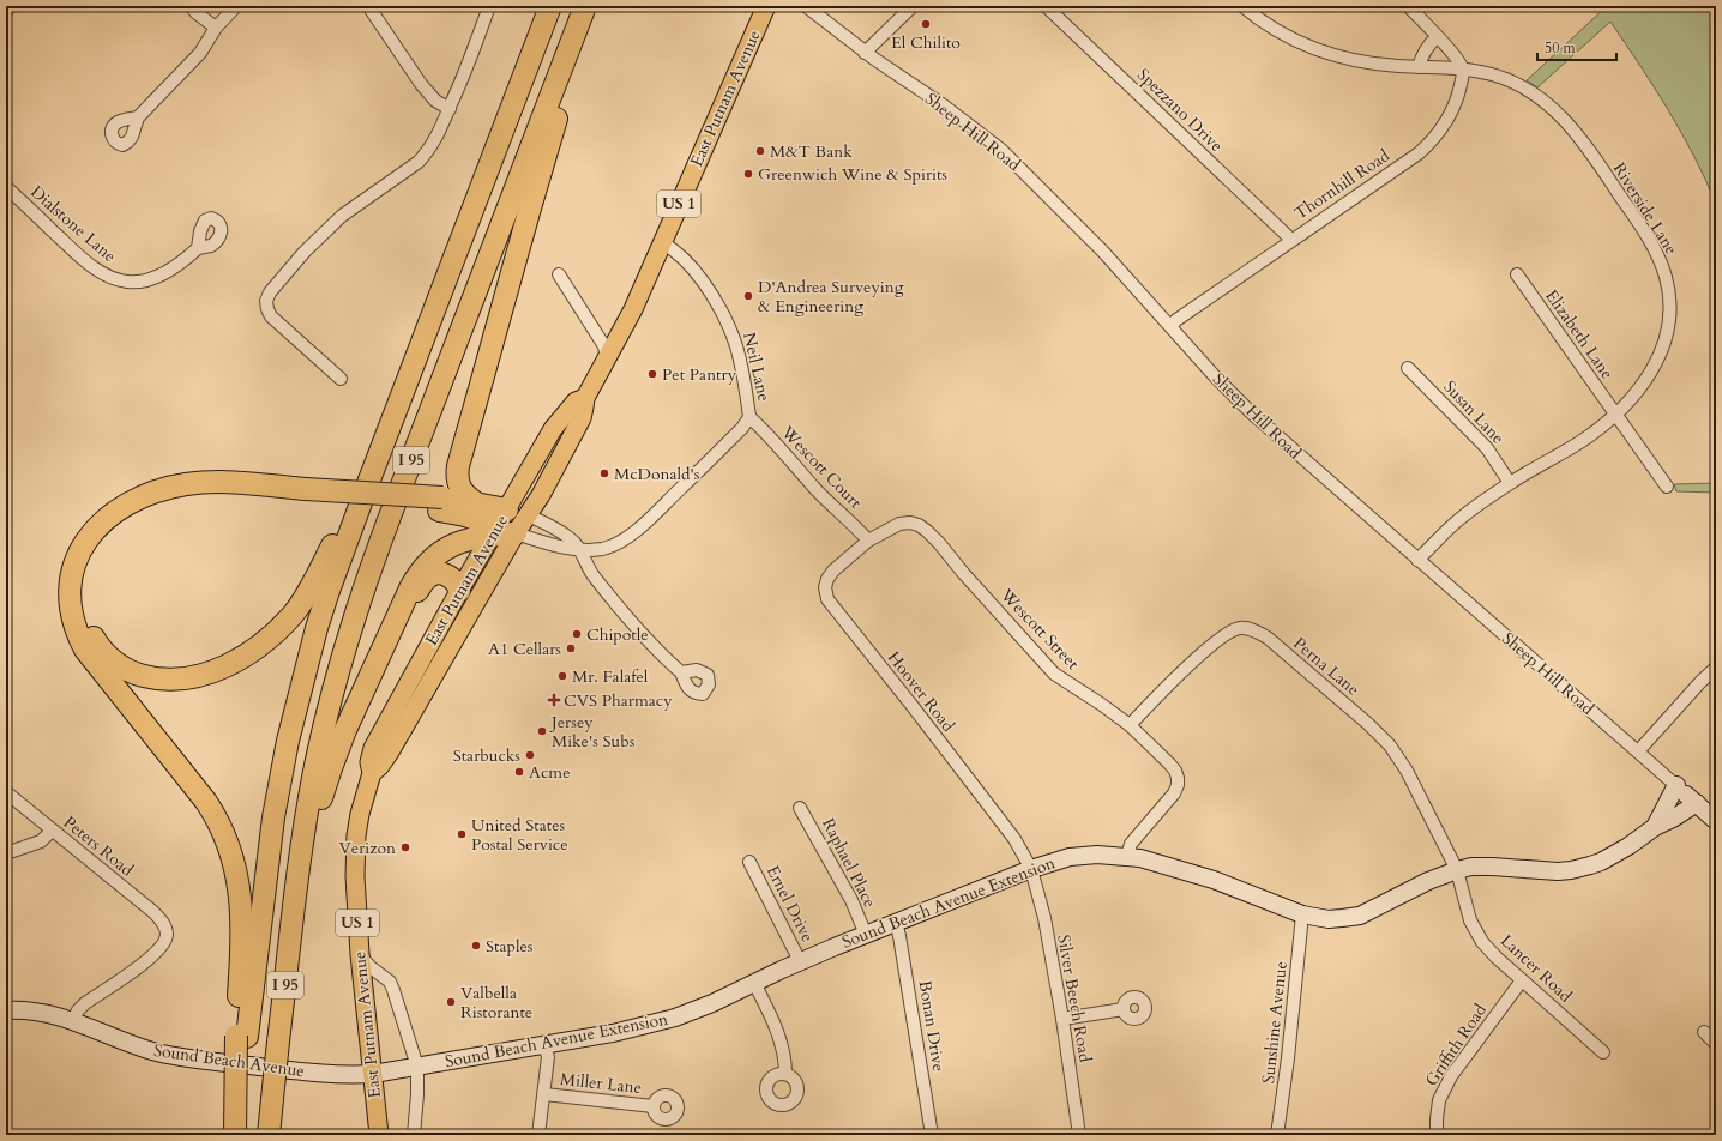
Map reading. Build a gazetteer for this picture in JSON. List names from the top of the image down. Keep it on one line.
{"streets":{"highway":["I 95"],"main road":["East Putnam Avenue","US 1"],"street":["Spezzano Drive","Sheep Hill Road","Thornhill Road","Riverside Lane","Dialstone Lane","Elizabeth Lane","Neil Lane","Susan Lane","Wescott Court","Wescott Street","Perna Lane","Hoover Road","Peters Road","Raphael Place","Sound Beach Avenue Extension","Ernel Drive","Lancer Road","Silver Beech Road","Sunshine Avenue","Bonan Drive","Griffith Road","Sound Beach Avenue","Miller Lane"]},"crossings":[["East Putnam Avenue","Neil Lane"],["East Putnam Avenue","Sound Beach Avenue Extension"],["East Putnam Avenue","Sound Beach Avenue"],["Spezzano Drive","Thornhill Road"],["Sheep Hill Road","Thornhill Road"],["Sheep Hill Road","Riverside Lane"],["Sheep Hill Road","Sound Beach Avenue Extension"],["Thornhill Road","Riverside Lane"],["Riverside Lane","Elizabeth Lane"],["Riverside Lane","Susan Lane"],["Neil Lane","Wescott Court"],["Wescott Court","Wescott Street"],["Wescott Court","Hoover Road"],["Wescott Street","Perna Lane"],["Wescott Street","Hoover Road"],["Wescott Street","Sound Beach Avenue Extension"],["Perna Lane","Sound Beach Avenue Extension"],["Perna Lane","Lancer Road"],["Hoover Road","Sound Beach Avenue Extension"],["Hoover Road","Silver Beech Road"],["Peters Road","Sound Beach Avenue"],["Raphael Place","Sound Beach Avenue Extension"],["Sound Beach Avenue Extension","Ernel Drive"],["Sound Beach Avenue Extension","Lancer Road"],["Sound Beach Avenue Extension","Silver Beech Road"],["Sound Beach Avenue Extension","Sunshine Avenue"],["Sound Beach Avenue Extension","Bonan Drive"],["Sound Beach Avenue Extension","Sound Beach Avenue"],["Lancer Road","Griffith Road"]],"places":{"other":["El Chilito","M&T Bank","Greenwich Wine & Spirits","D'Andrea Surveying & Engineering","Pet Pantry","McDonald's","Chipotle","A1 Cellars","Mr. Falafel","Jersey Mike's Subs","Starbucks","Acme","United States Postal Service","Verizon","Staples","Valbella Ristorante"],"health":["CVS Pharmacy"]},"scale_bar":"50 m"}
